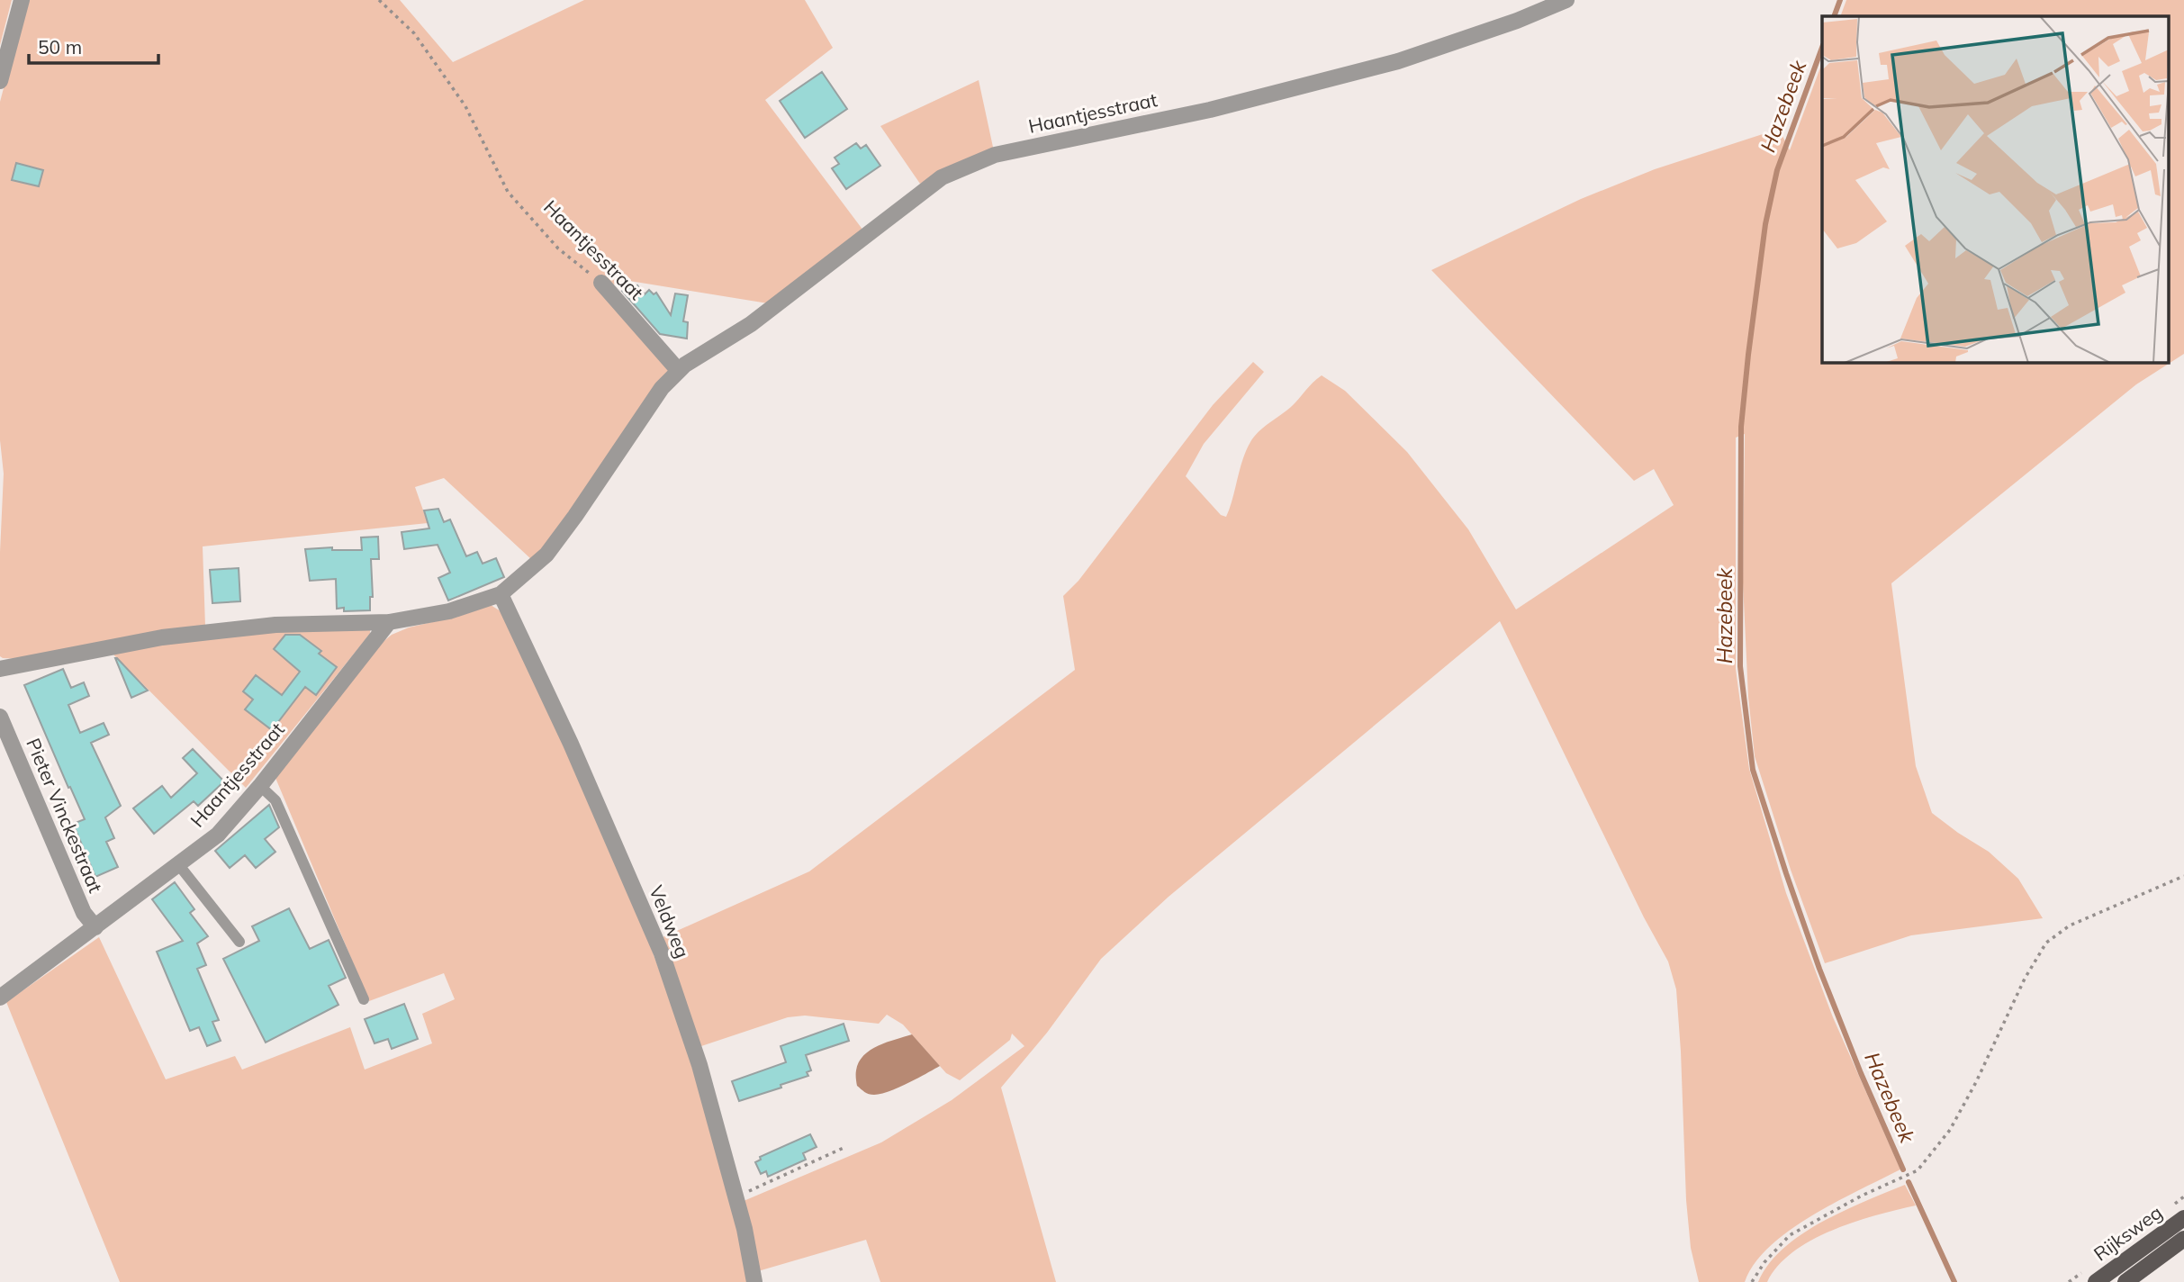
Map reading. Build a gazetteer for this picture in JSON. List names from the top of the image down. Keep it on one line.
{"streets":{"main road":["Rijksweg"],"street":["Haantjesstraat","Pieter Vinckestraat","Veldweg"]},"crossings":[["Haantjesstraat","Pieter Vinckestraat"],["Haantjesstraat","Veldweg"]],"water":["Hazebeek"],"scale_bar":"50 m"}
